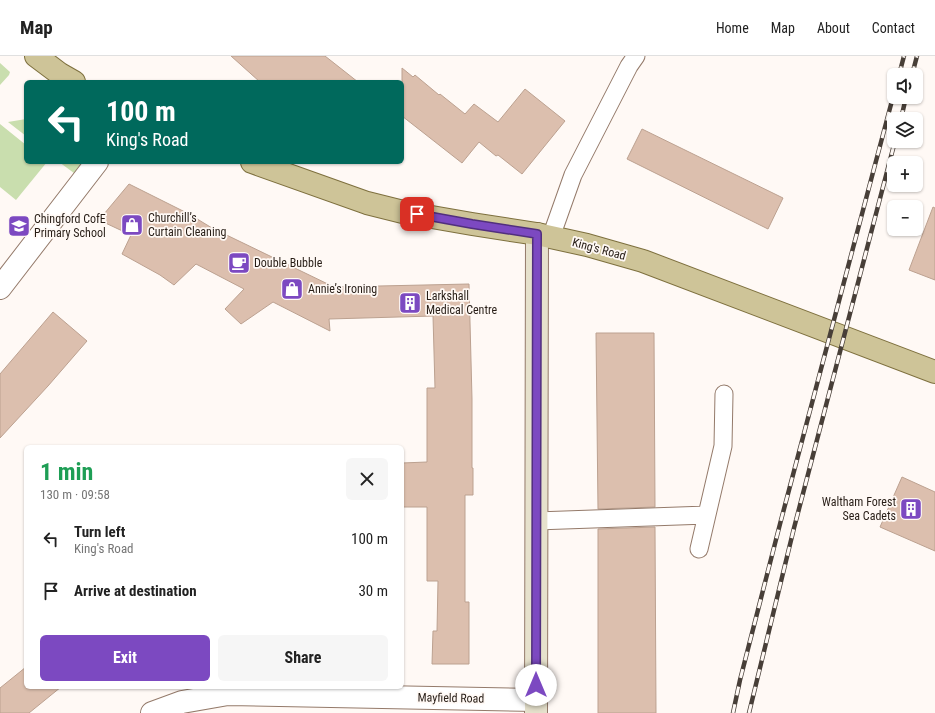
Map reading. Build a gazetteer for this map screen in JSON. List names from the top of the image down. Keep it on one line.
{"streets":{"main road":["King's Road"],"street":["Mayfield Road"]},"places":{"shop":["Churchill’s Curtain Cleaning","Annie’s Ironing"],"school or university":["Chingford CofE Primary School"],"cafe":["Double Bubble"],"building":["Larkshall Medical Centre","Waltham Forest Sea Cadets"]},"page":{"header":"Map","nav":["Home","Map","About","Contact"],"map_buttons":["+","−"],"turn":["100 m","King's Road"],"heading":["1 min","130 m · 09:58"],"list":[{"name":"Turn left","note":"King's Road","value":"100 m"},{"name":"Arrive at destination","value":"30 m"}],"buttons":["Exit","Share"]}}
